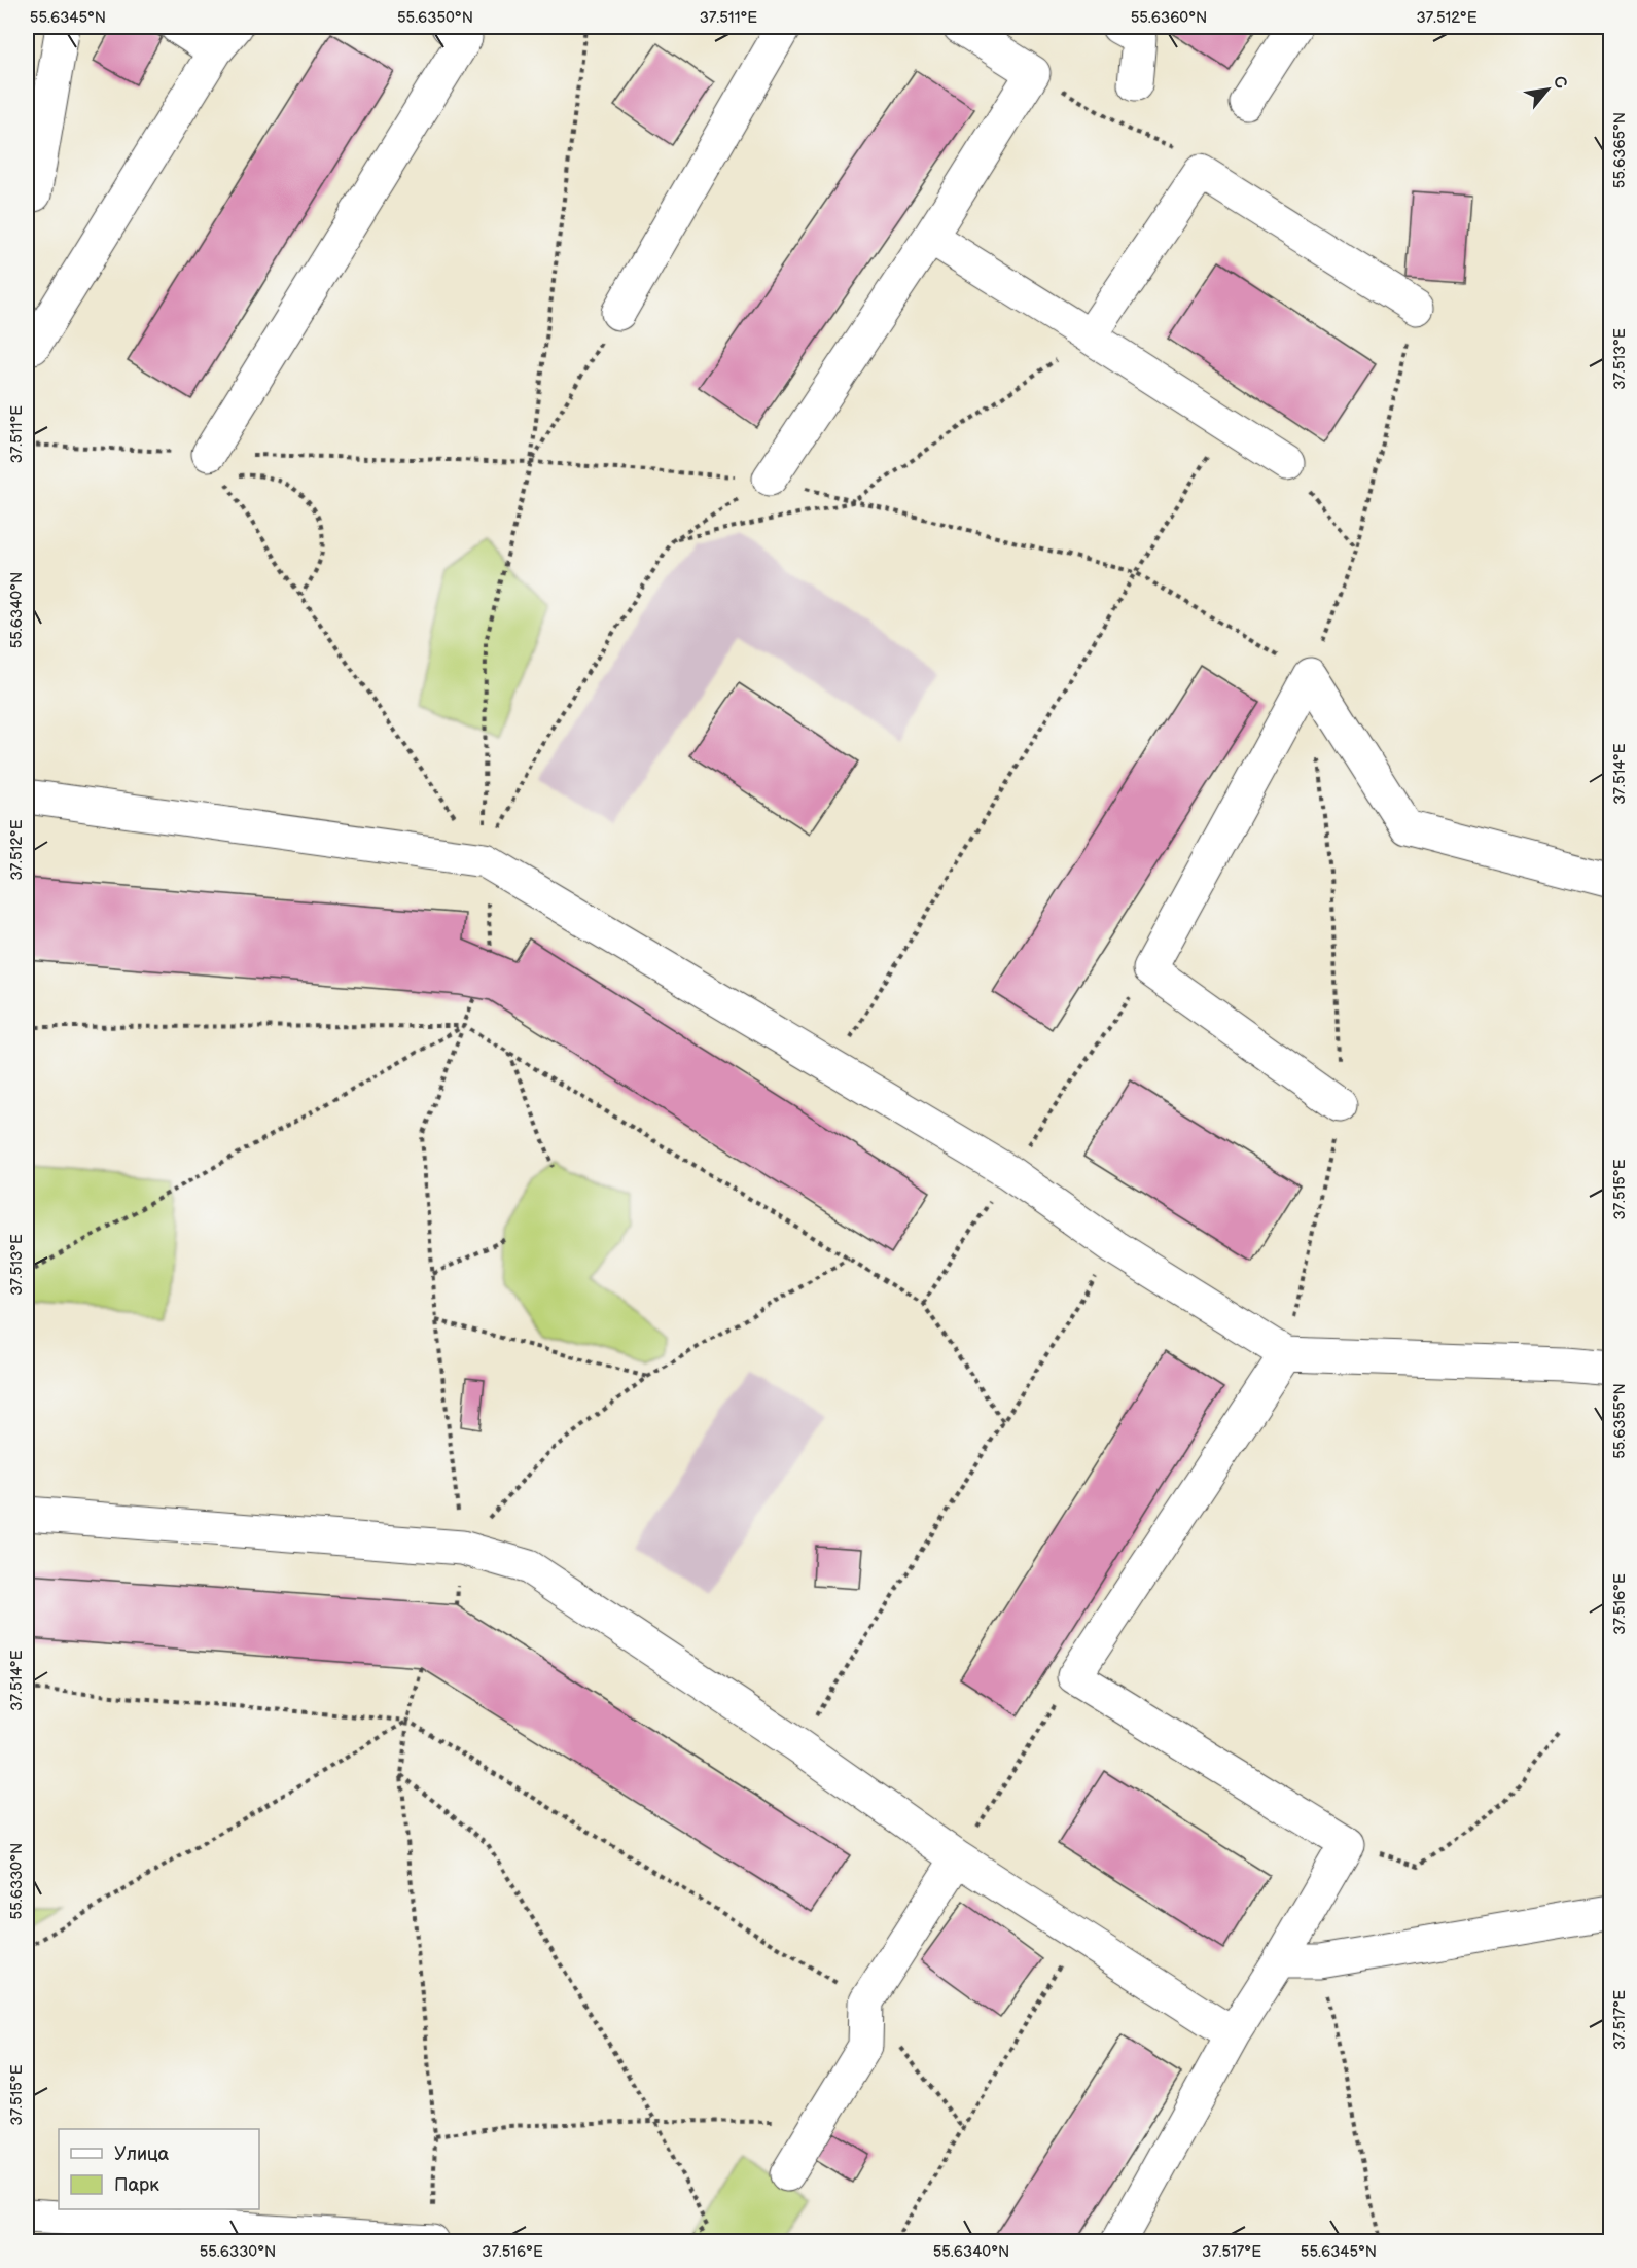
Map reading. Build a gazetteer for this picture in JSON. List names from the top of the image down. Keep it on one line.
{"legend":["Улица","Парк"],"north":"top right","coordinates":["55.6345°N","55.6350°N","37.511°E","55.6360°N","37.512°E","55.6365°N","37.513°E","55.6340°N","37.514°E","37.515°E","55.6355°N","37.516°E","55.6330°N","37.517°E"]}
